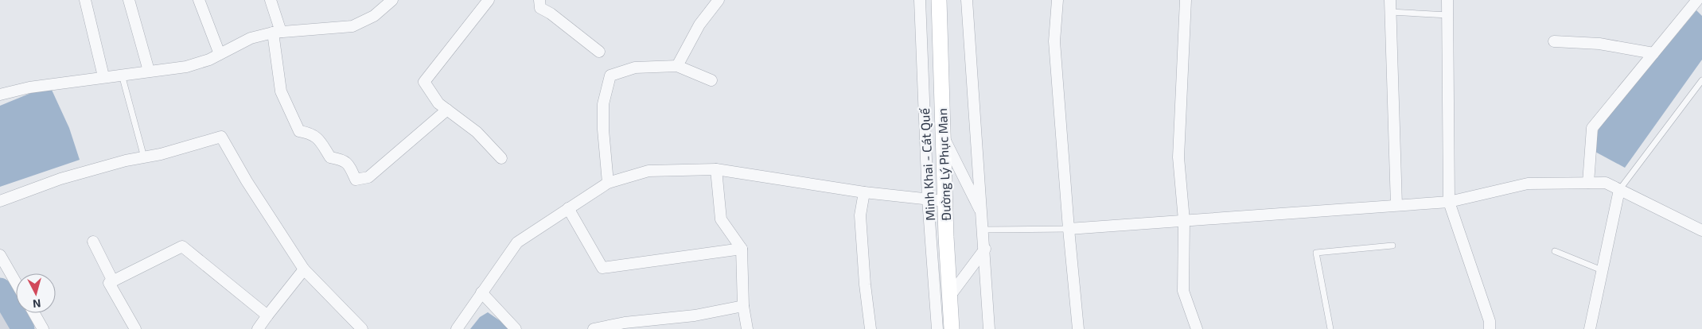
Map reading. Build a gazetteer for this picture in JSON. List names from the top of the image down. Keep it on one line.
{"streets":{"main road":["Đường Lý Phục Man"],"street":["Minh Khai - Cát Quế"]},"north":"bottom"}
